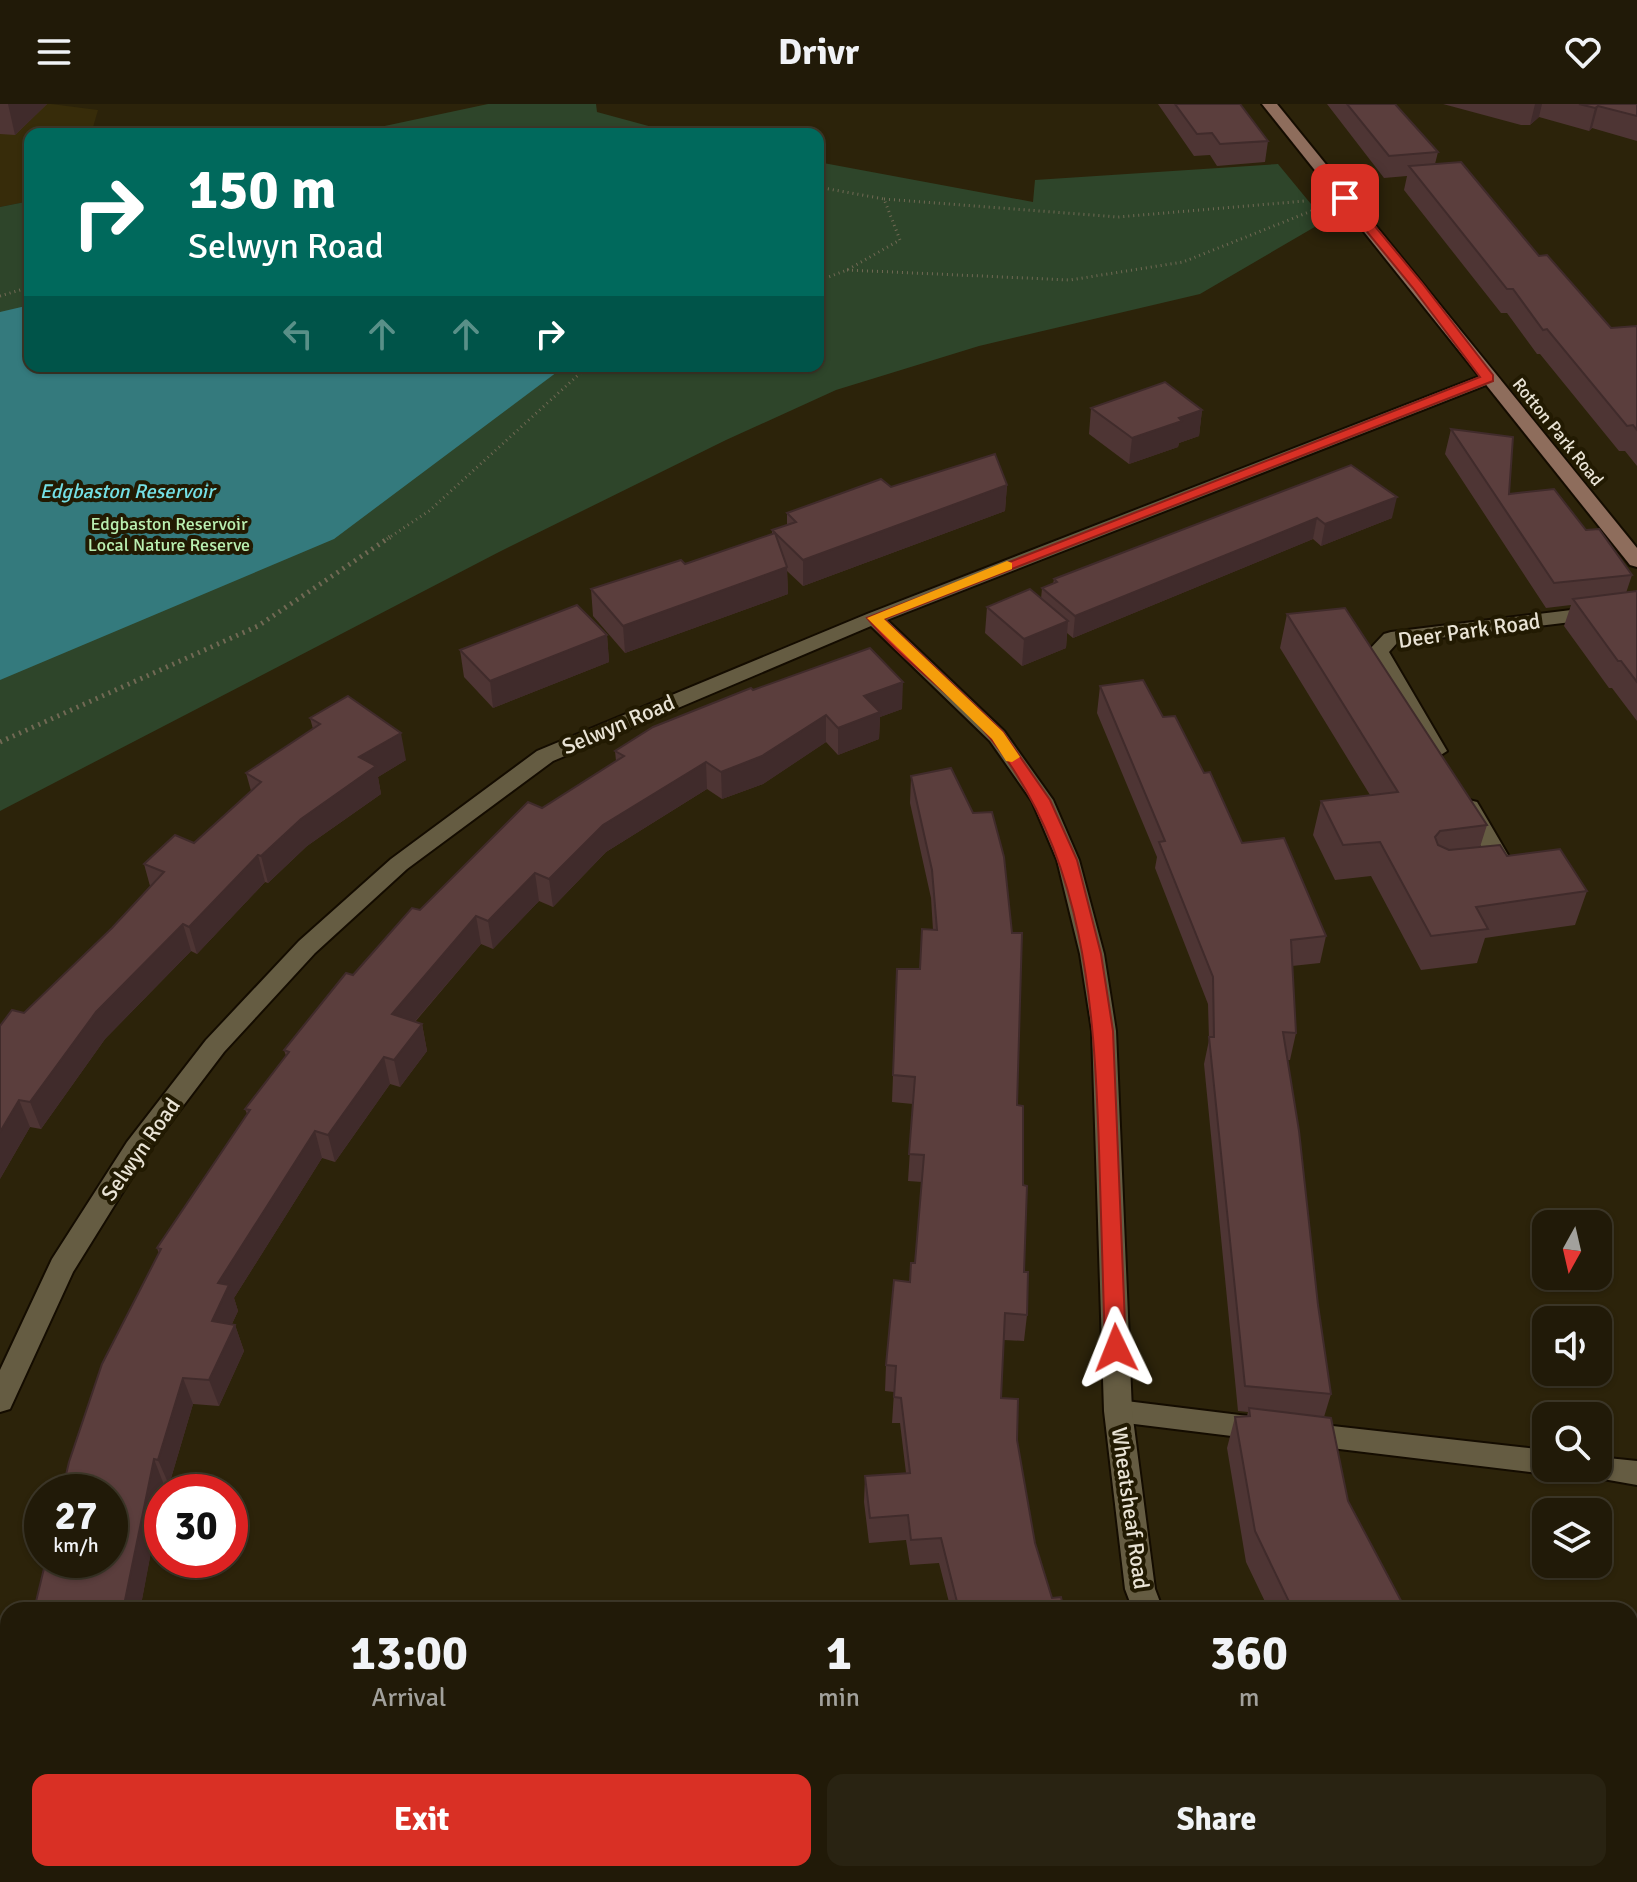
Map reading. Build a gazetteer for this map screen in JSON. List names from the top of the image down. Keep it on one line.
{"streets":{"main road":["Rotton Park Road"],"street":["Deer Park Road","Selwyn Road","Wheatsheaf Road"]},"crossings":[["Rotton Park Road","Selwyn Road"],["Selwyn Road","Wheatsheaf Road"]],"water":["Edgbaston Reservoir"],"parks":["Edgbaston Reservoir Local Nature Reserve"],"north":"bottom","page":{"header":"Drivr","turn":["150 m","Selwyn Road"],"speed":"27 km/h","limit":"30","eta":["13:00","Arrival","1","min","360","m"],"buttons":["Exit","Share"]}}
